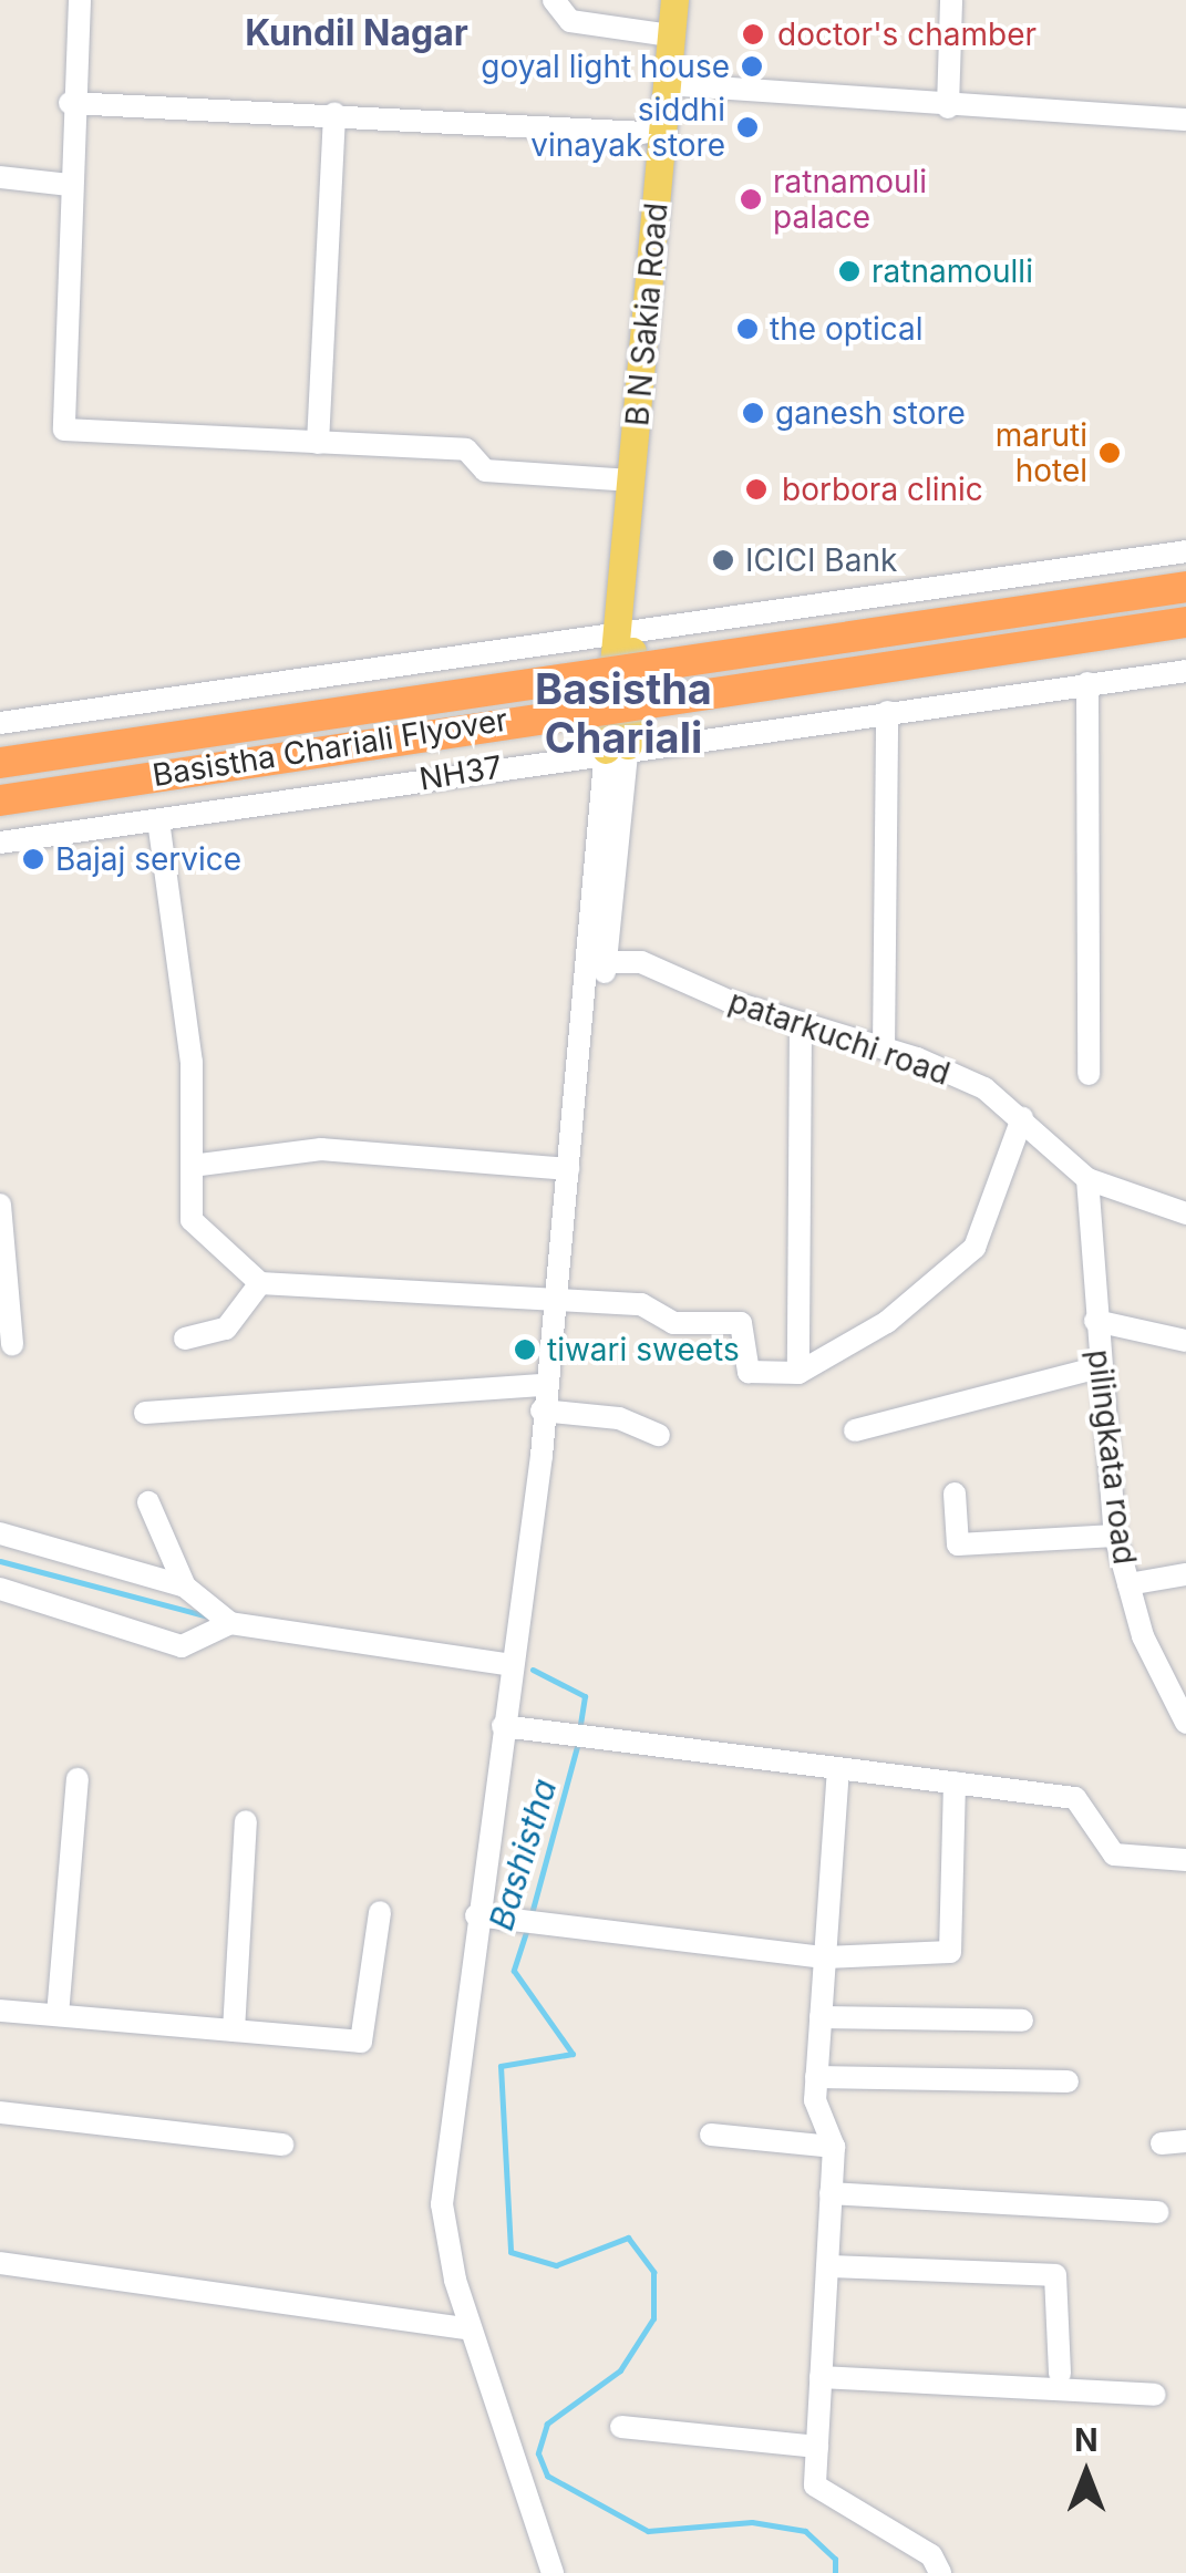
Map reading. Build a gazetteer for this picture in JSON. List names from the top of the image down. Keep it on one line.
{"streets":{"highway":["Basistha Chariali Flyover"],"main road":["B N Sakia Road"],"street":["NH37","patarkuchi road","pilingkata road"]},"crossings":[["patarkuchi road","pilingkata road"]],"districts":["Kundil Nagar","Basistha Chariali"],"water":["Bashistha"],"places":["doctor's chamber","goyal light house","siddhi vinayak store","ratnamouli palace","ratnamoulli","the optical","ganesh store","maruti hotel","borbora clinic","ICICI Bank","Bajaj service","tiwari sweets"],"north":"top"}
